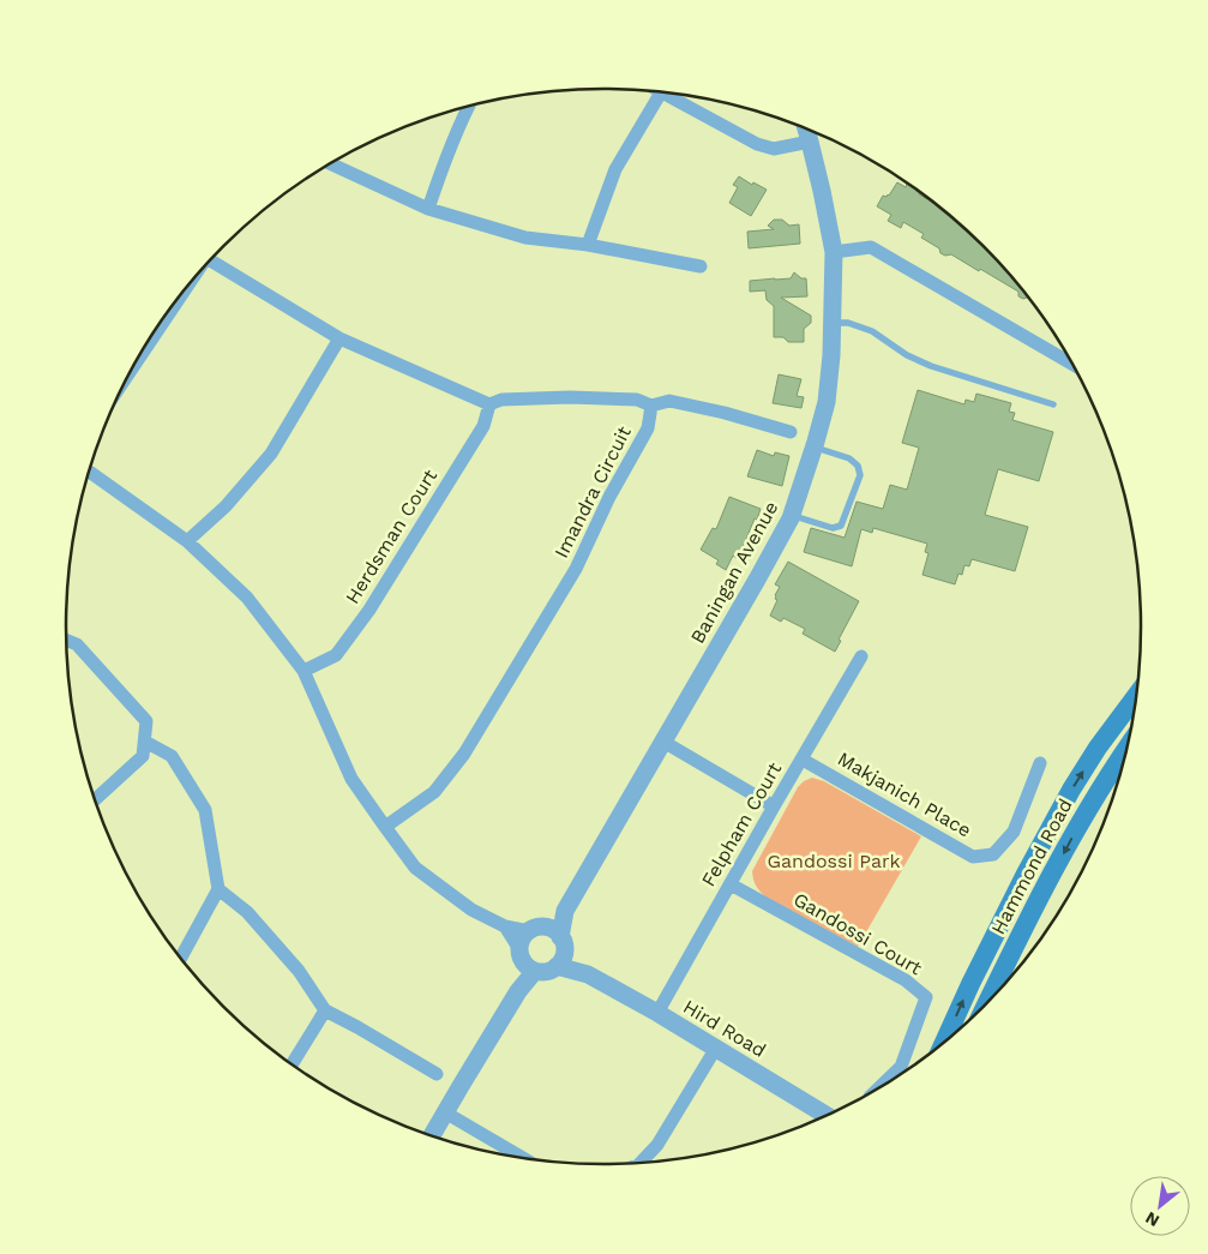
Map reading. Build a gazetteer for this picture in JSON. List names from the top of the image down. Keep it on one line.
{"streets":{"main road":["Hammond Road"],"street":["Imandra Circuit","Herdsman Court","Baningan Avenue","Makjanich Place","Felpham Court","Gandossi Court","Hird Road"]},"crossings":[["Imandra Circuit","Herdsman Court"],["Baningan Avenue","Hird Road"],["Makjanich Place","Felpham Court"],["Felpham Court","Gandossi Court"],["Felpham Court","Hird Road"]],"parks":["Gandossi Park"],"north":"bottom left"}
